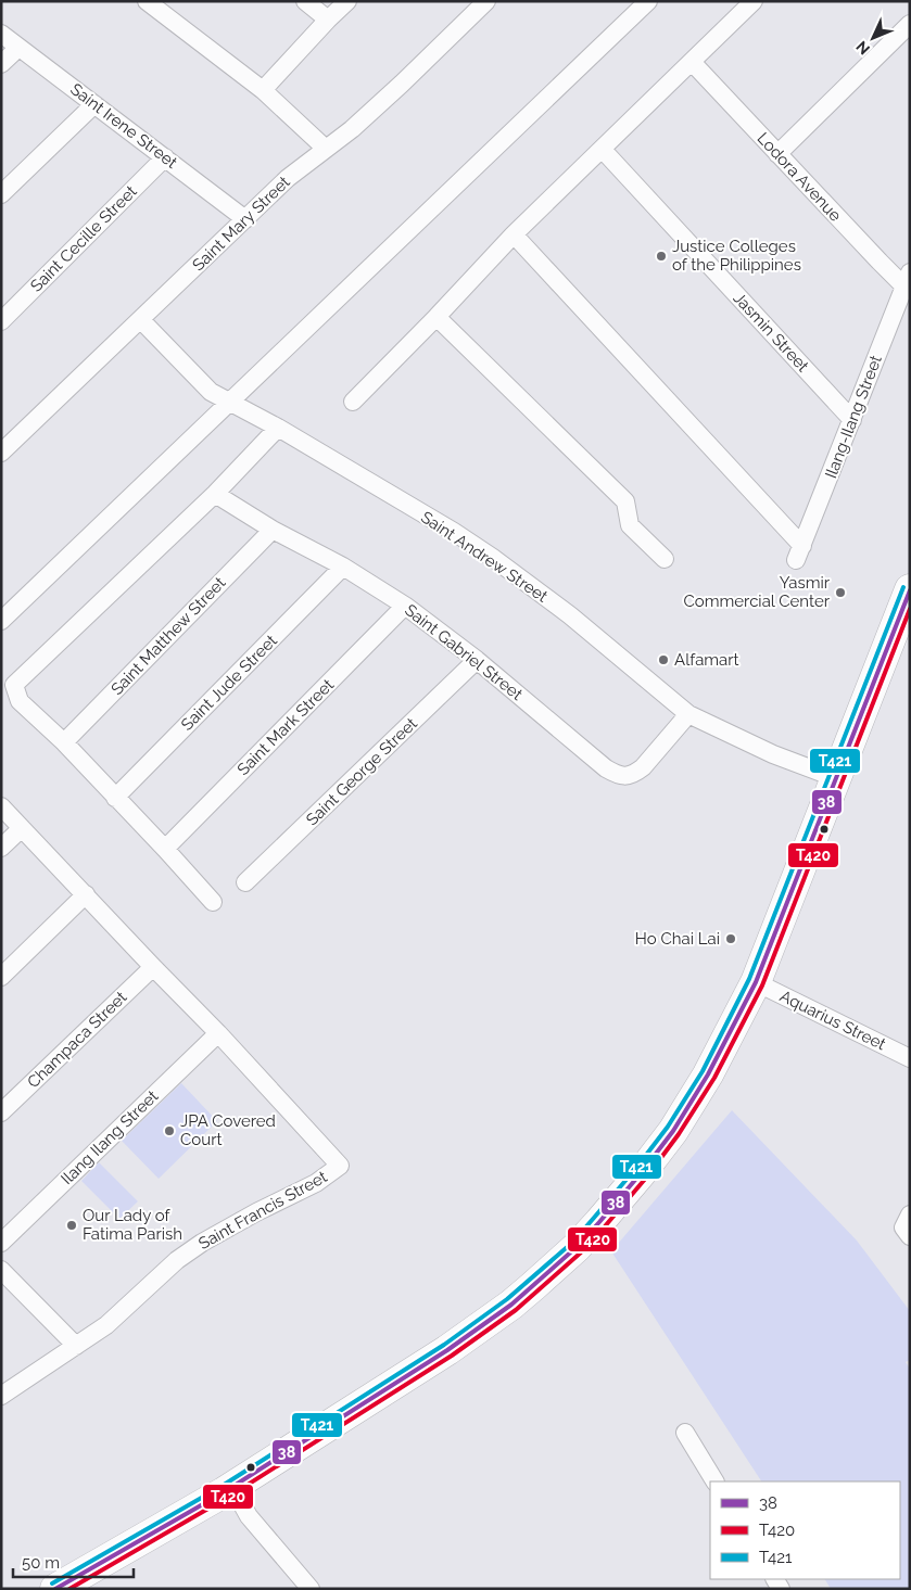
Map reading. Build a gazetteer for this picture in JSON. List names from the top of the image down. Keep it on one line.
{"streets":{"street":["Saint Irene Street","Lodora Avenue","Saint Mary Street","Saint Cecille Street","Jasmin Street","Ilang-Ilang Street","Saint Andrew Street","Saint Matthew Street","Saint Gabriel Street","Saint Jude Street","Saint Mark Street","Saint George Street","Aquarius Street","Champaca Street","Ilang Ilang Street","Saint Francis Street"]},"crossings":[["Saint Irene Street","Saint Mary Street"],["Saint Irene Street","Saint Cecille Street"],["Lodora Avenue","Ilang-Ilang Street"],["Saint Mary Street","Saint Andrew Street"],["Jasmin Street","Ilang-Ilang Street"],["Saint Andrew Street","Saint Gabriel Street"],["Saint Matthew Street","Saint Gabriel Street"],["Saint Gabriel Street","Saint Jude Street"],["Saint Gabriel Street","Saint Mark Street"],["Saint Gabriel Street","Saint George Street"],["Champaca Street","Saint Francis Street"],["Ilang Ilang Street","Saint Francis Street"]],"places":["Justice Colleges of the Philippines","Yasmir Commercial Center","Alfamart","Ho Chai Lai","JPA Covered Court","Our Lady of Fatima Parish"],"lines":["transit line T421","transit line 38","transit line T420"],"legend":["38","T420","T421"],"scale_bar":"50 m","north":"bottom left"}
